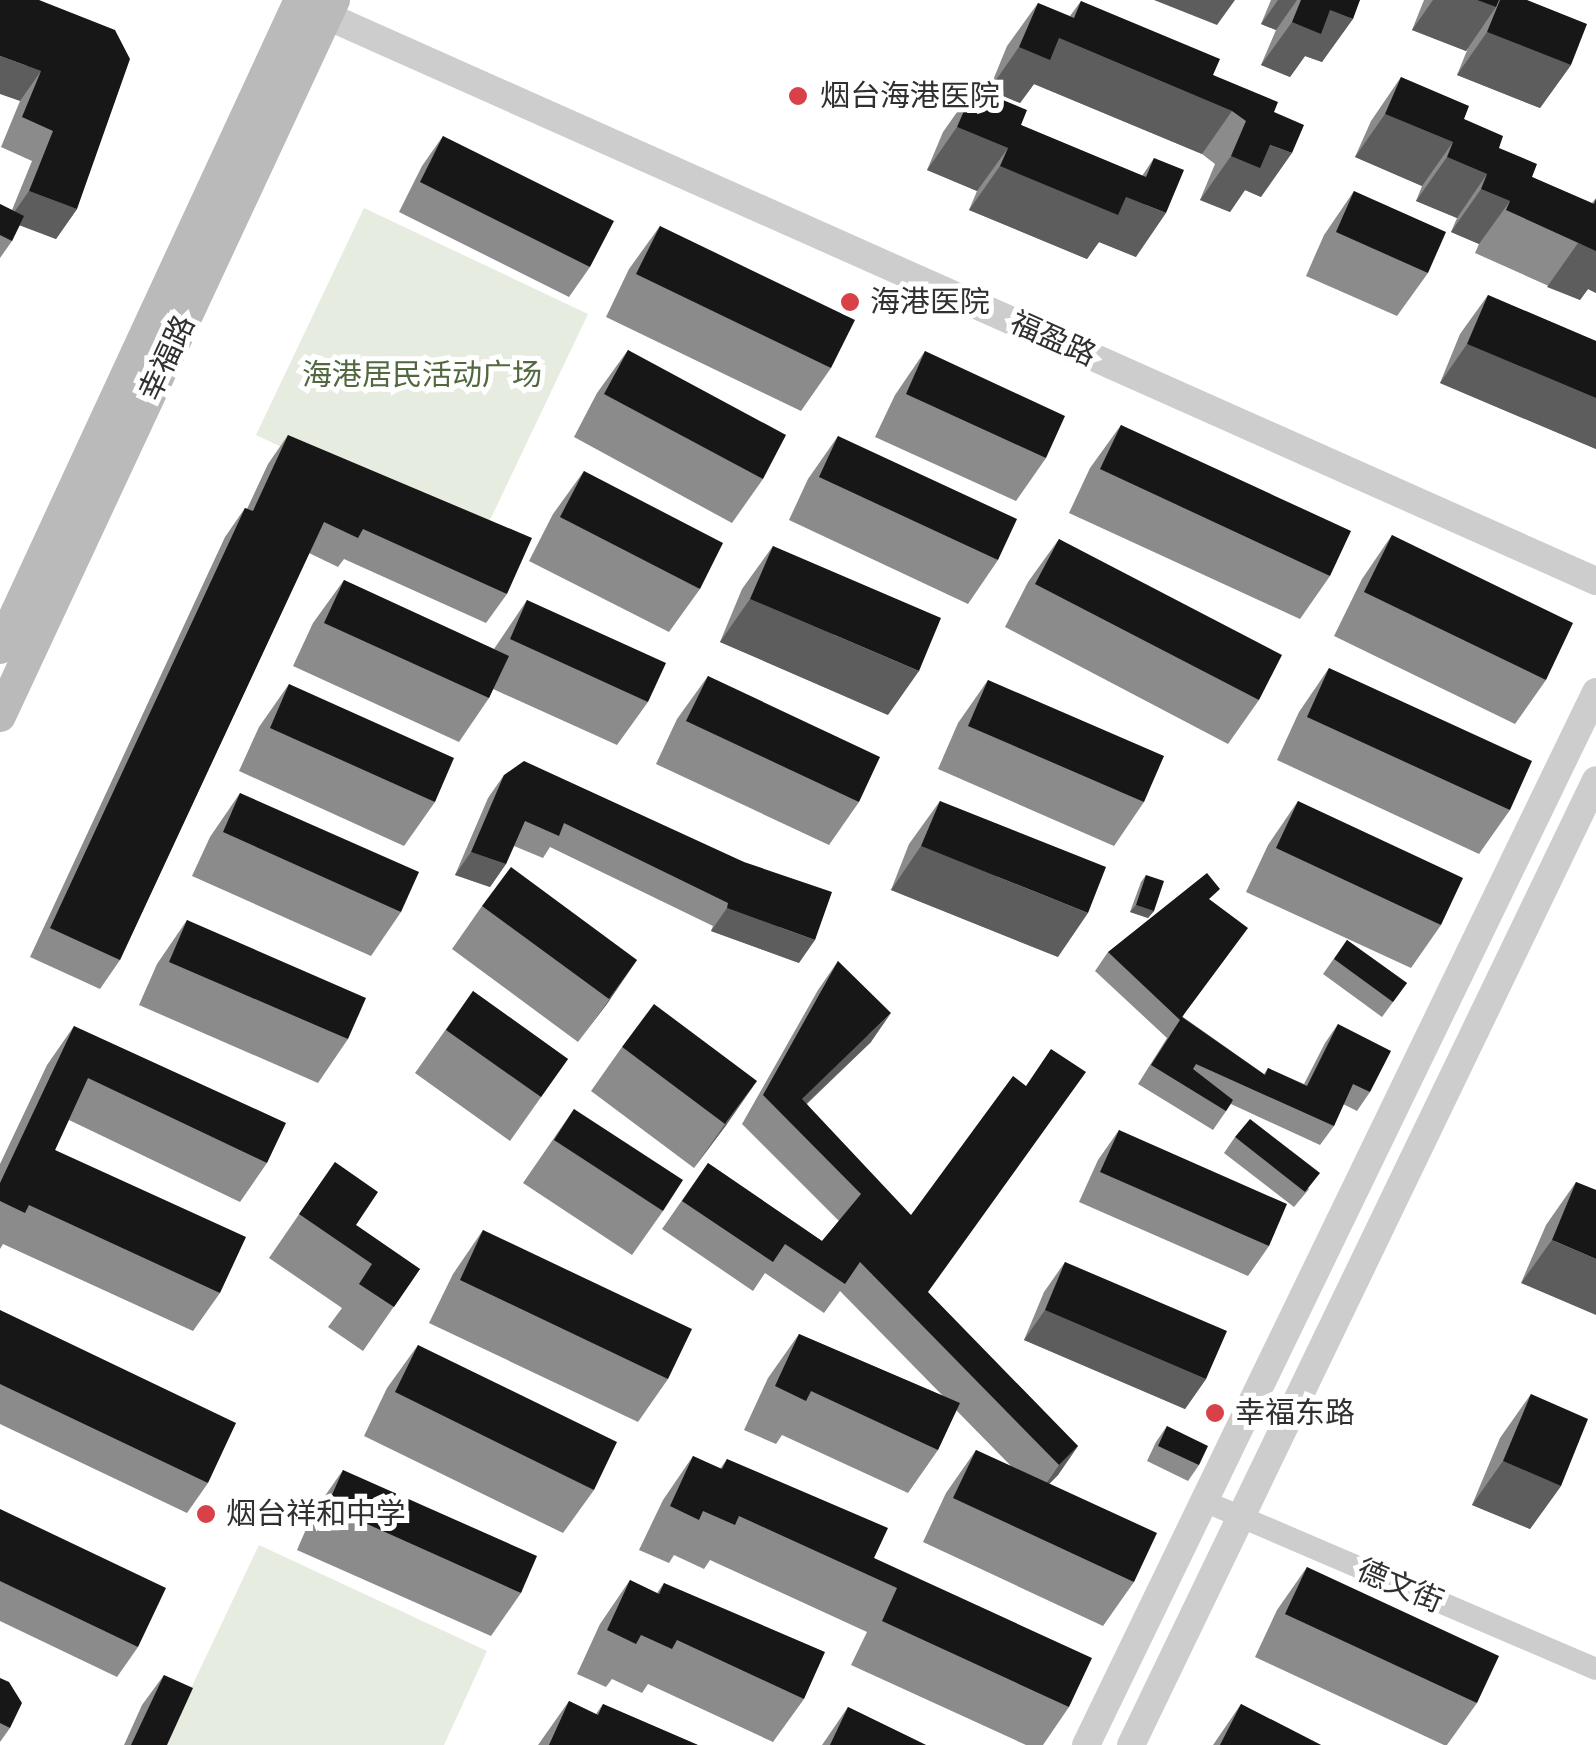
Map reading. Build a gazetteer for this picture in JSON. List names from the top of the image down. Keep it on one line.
{"streets":{"main road":["幸福路"],"street":["福盈路","德文街"]},"crossings":[["福盈路","幸福路"]],"parks":["海港居民活动广场"],"places":["烟台海港医院","海港医院","幸福东路","烟台祥和中学"]}
